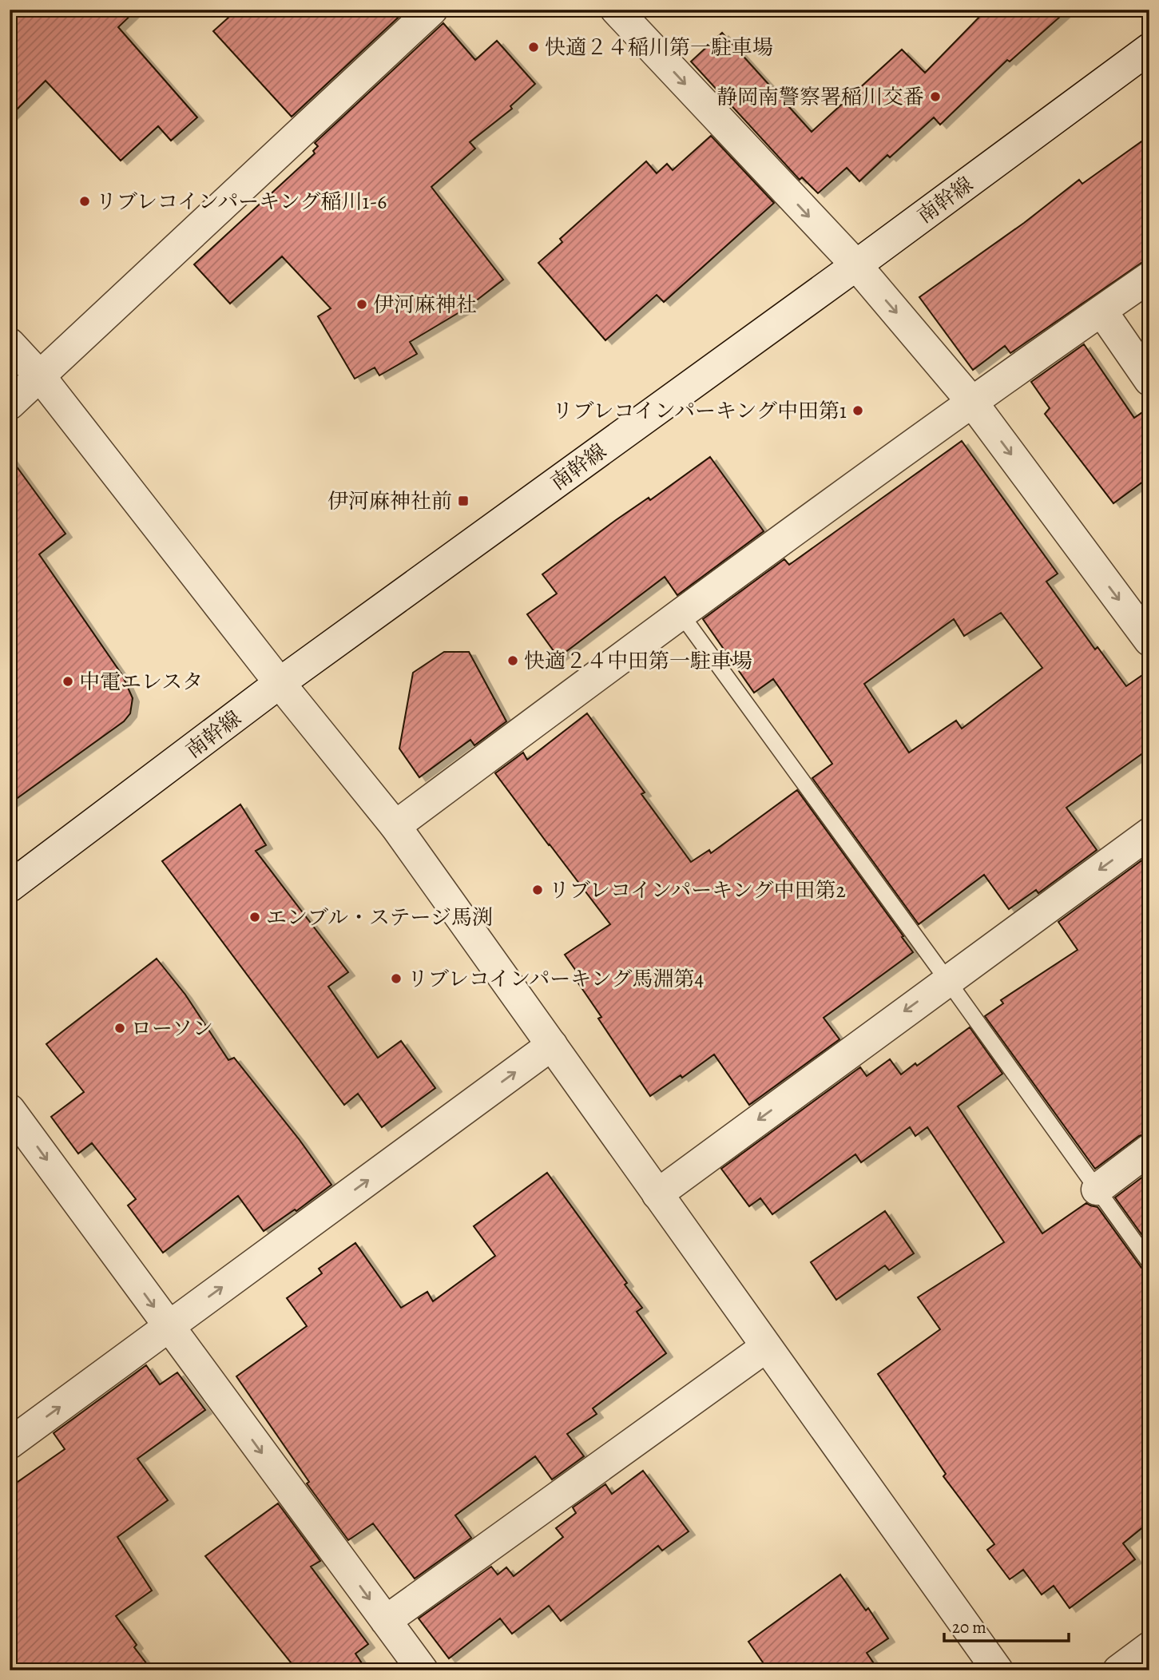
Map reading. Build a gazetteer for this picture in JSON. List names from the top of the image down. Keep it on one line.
{"streets":{"street":["南幹線"]},"places":{"other":["快適２４稲川第一駐車場","静岡南警察署稲川交番","リブレコインパーキング稲川1-6","伊河麻神社","リブレコインパーキング中田第1","快適２４中田第一駐車場","中電エレスタ","リブレコインパーキング中田第2","エンブル・ステージ馬渕","リブレコインパーキング馬淵第4","ローソン"],"transit":["伊河麻神社前"]},"scale_bar":"20 m"}
